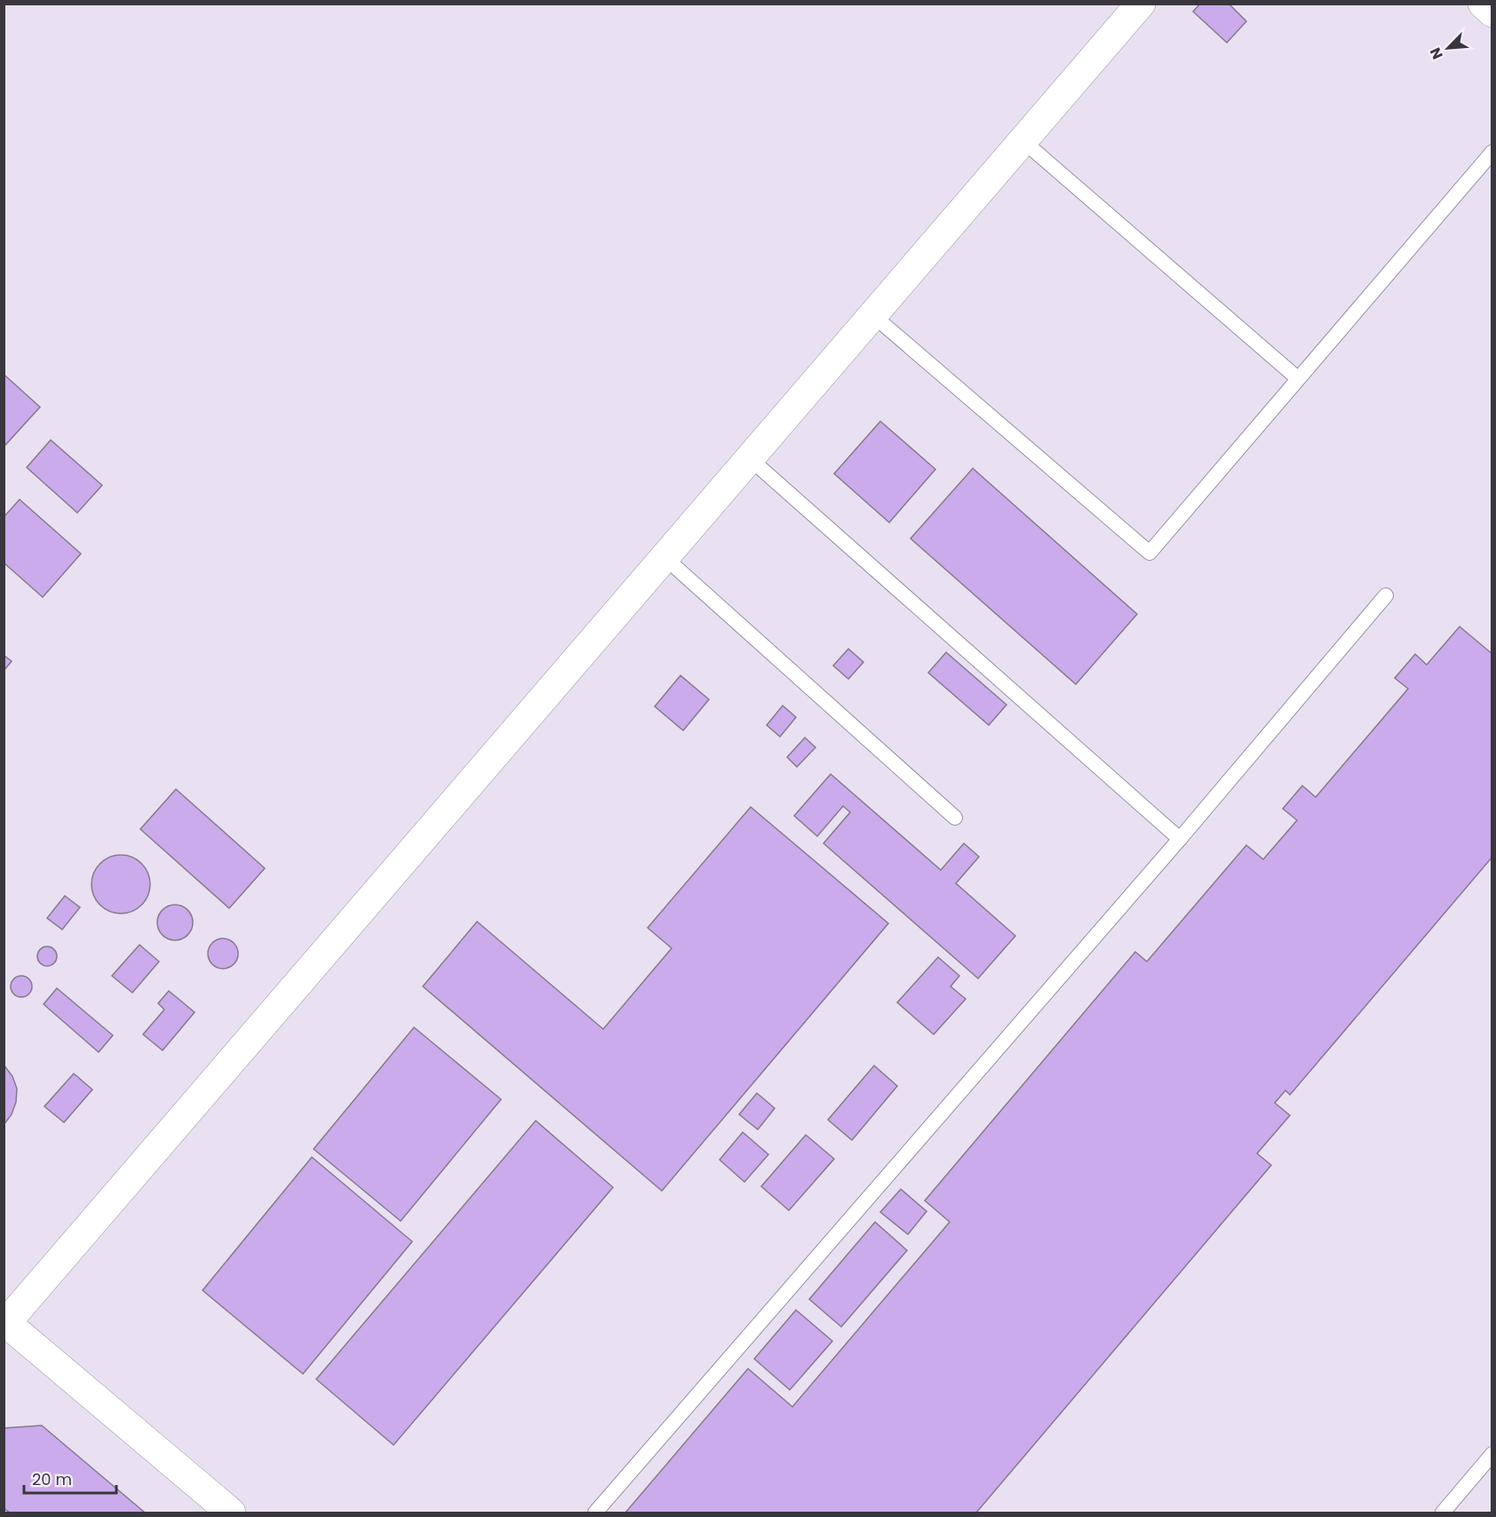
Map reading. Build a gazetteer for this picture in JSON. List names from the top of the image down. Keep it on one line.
{"scale_bar":"20 m","north":"bottom left"}
